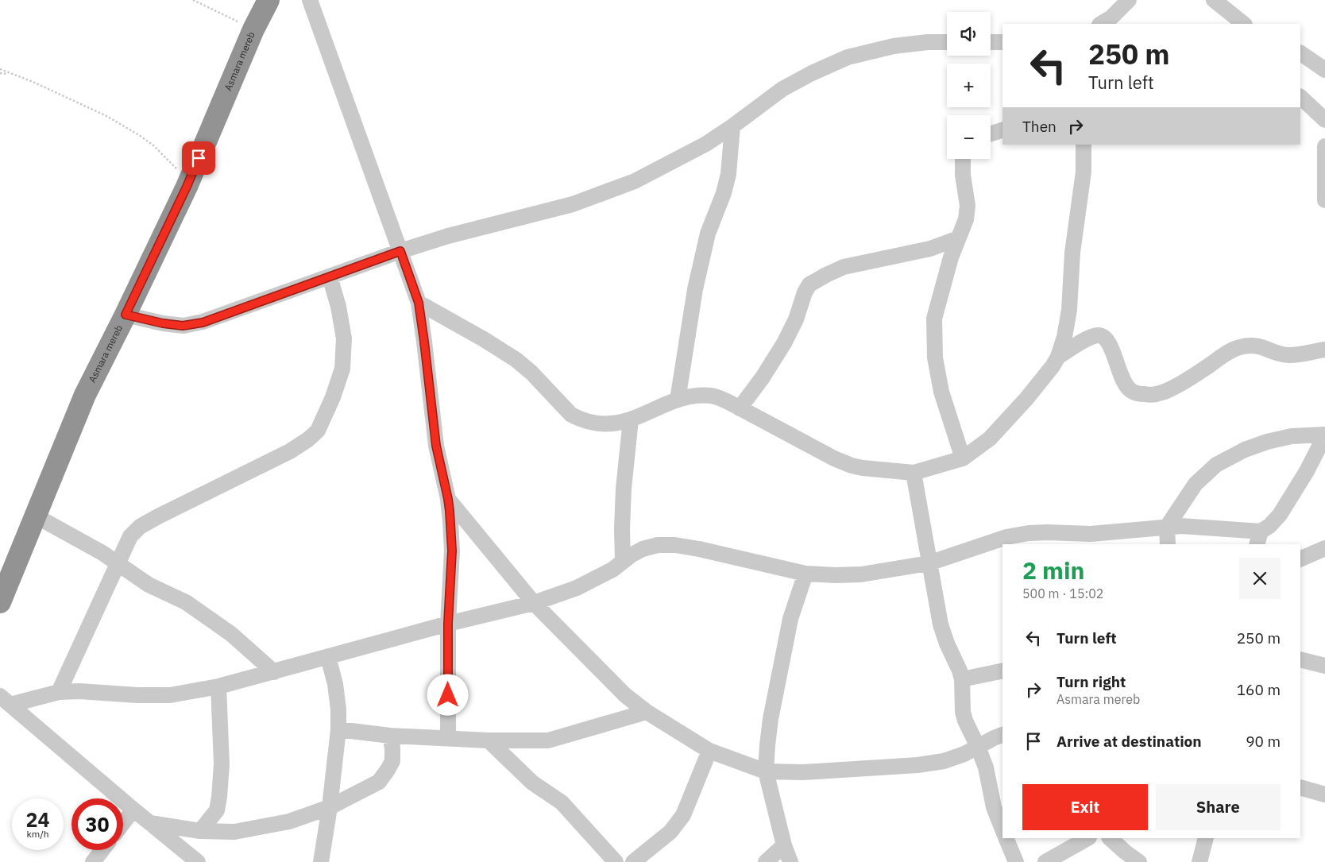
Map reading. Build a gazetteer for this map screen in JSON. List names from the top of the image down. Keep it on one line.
{"streets":{"highway":["Asmara mereb"]},"page":{"map_buttons":["+","−"],"turn":["250 m","Turn left"],"then":"Then","heading":["2 min","500 m · 15:02"],"list":[{"name":"Turn left","value":"250 m"},{"name":"Turn right","note":"Asmara mereb","value":"160 m"},{"name":"Arrive at destination","value":"90 m"}],"buttons":["Exit","Share"],"speed":"24 km/h","limit":"30"}}
